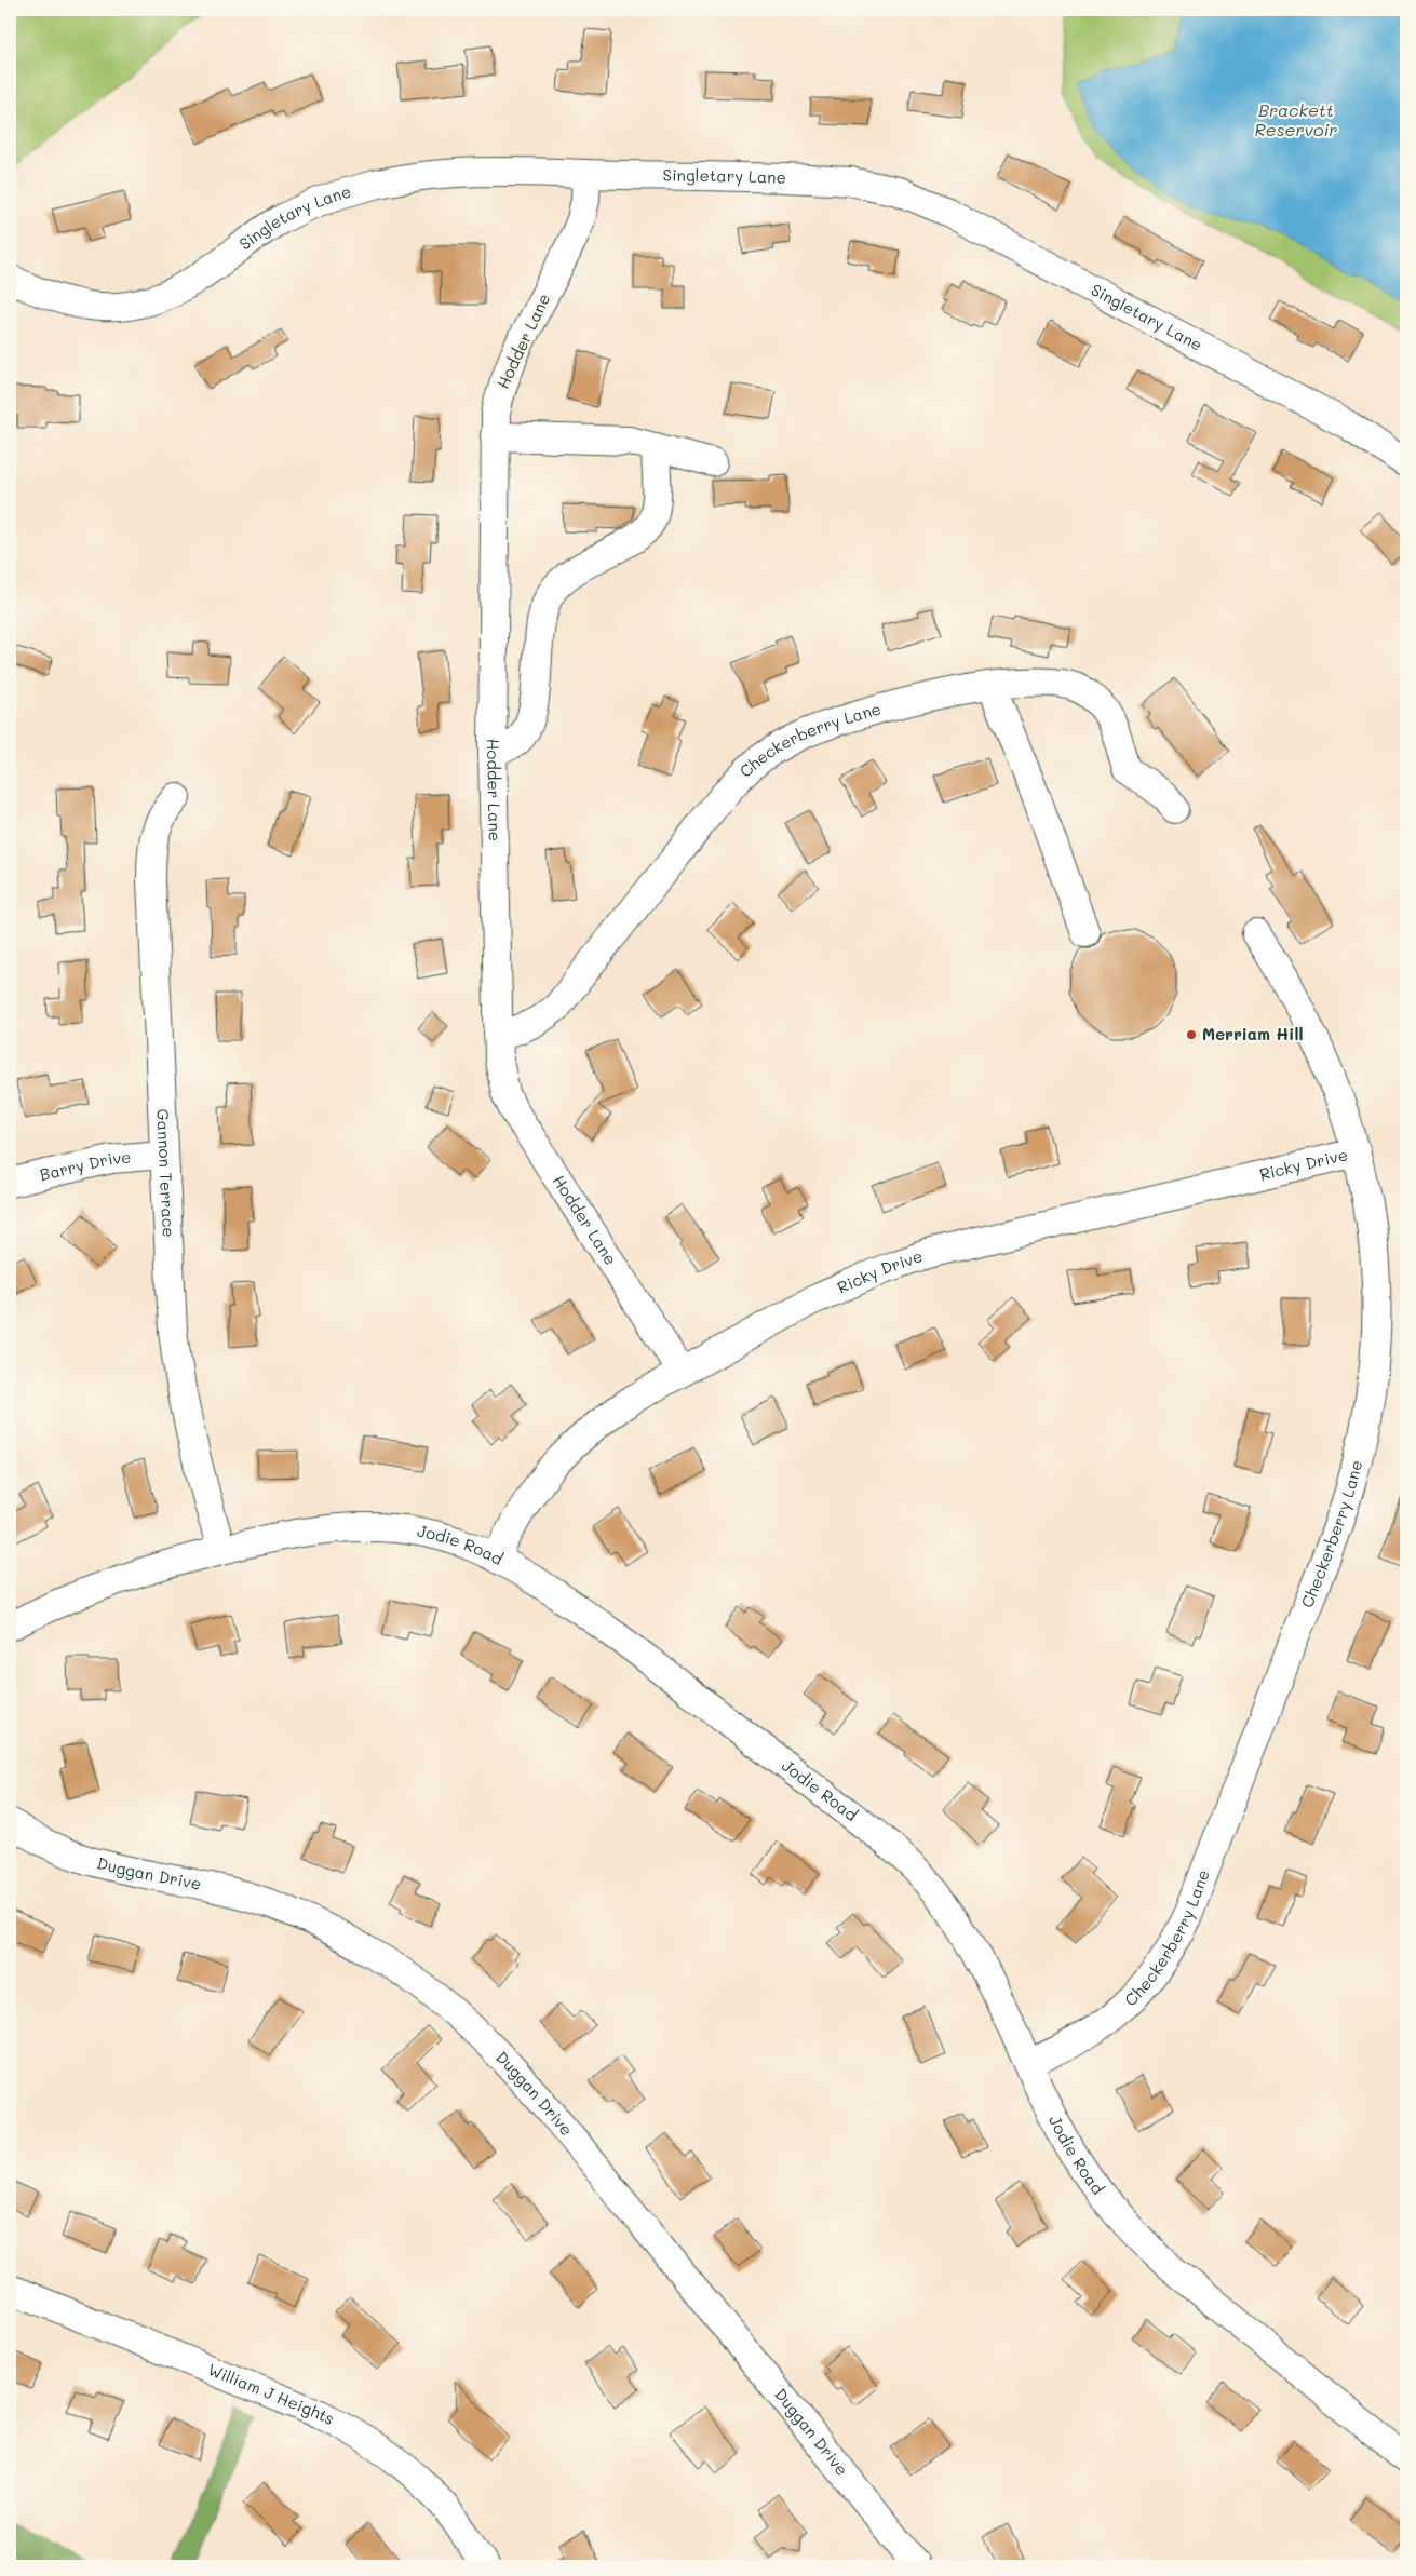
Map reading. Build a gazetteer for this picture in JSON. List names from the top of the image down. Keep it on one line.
{"streets":{"street":["Singletary Lane","Hodder Lane","Checkerberry Lane","Ricky Drive","Barry Drive","Gannon Terrace","Jodie Road","Duggan Drive","William J Heights"]},"crossings":[["Singletary Lane","Hodder Lane"],["Hodder Lane","Checkerberry Lane"],["Hodder Lane","Ricky Drive"],["Checkerberry Lane","Ricky Drive"],["Checkerberry Lane","Jodie Road"],["Ricky Drive","Jodie Road"],["Barry Drive","Gannon Terrace"],["Gannon Terrace","Jodie Road"]],"water":["Brackett Reservoir"],"places":["Merriam Hill"]}
